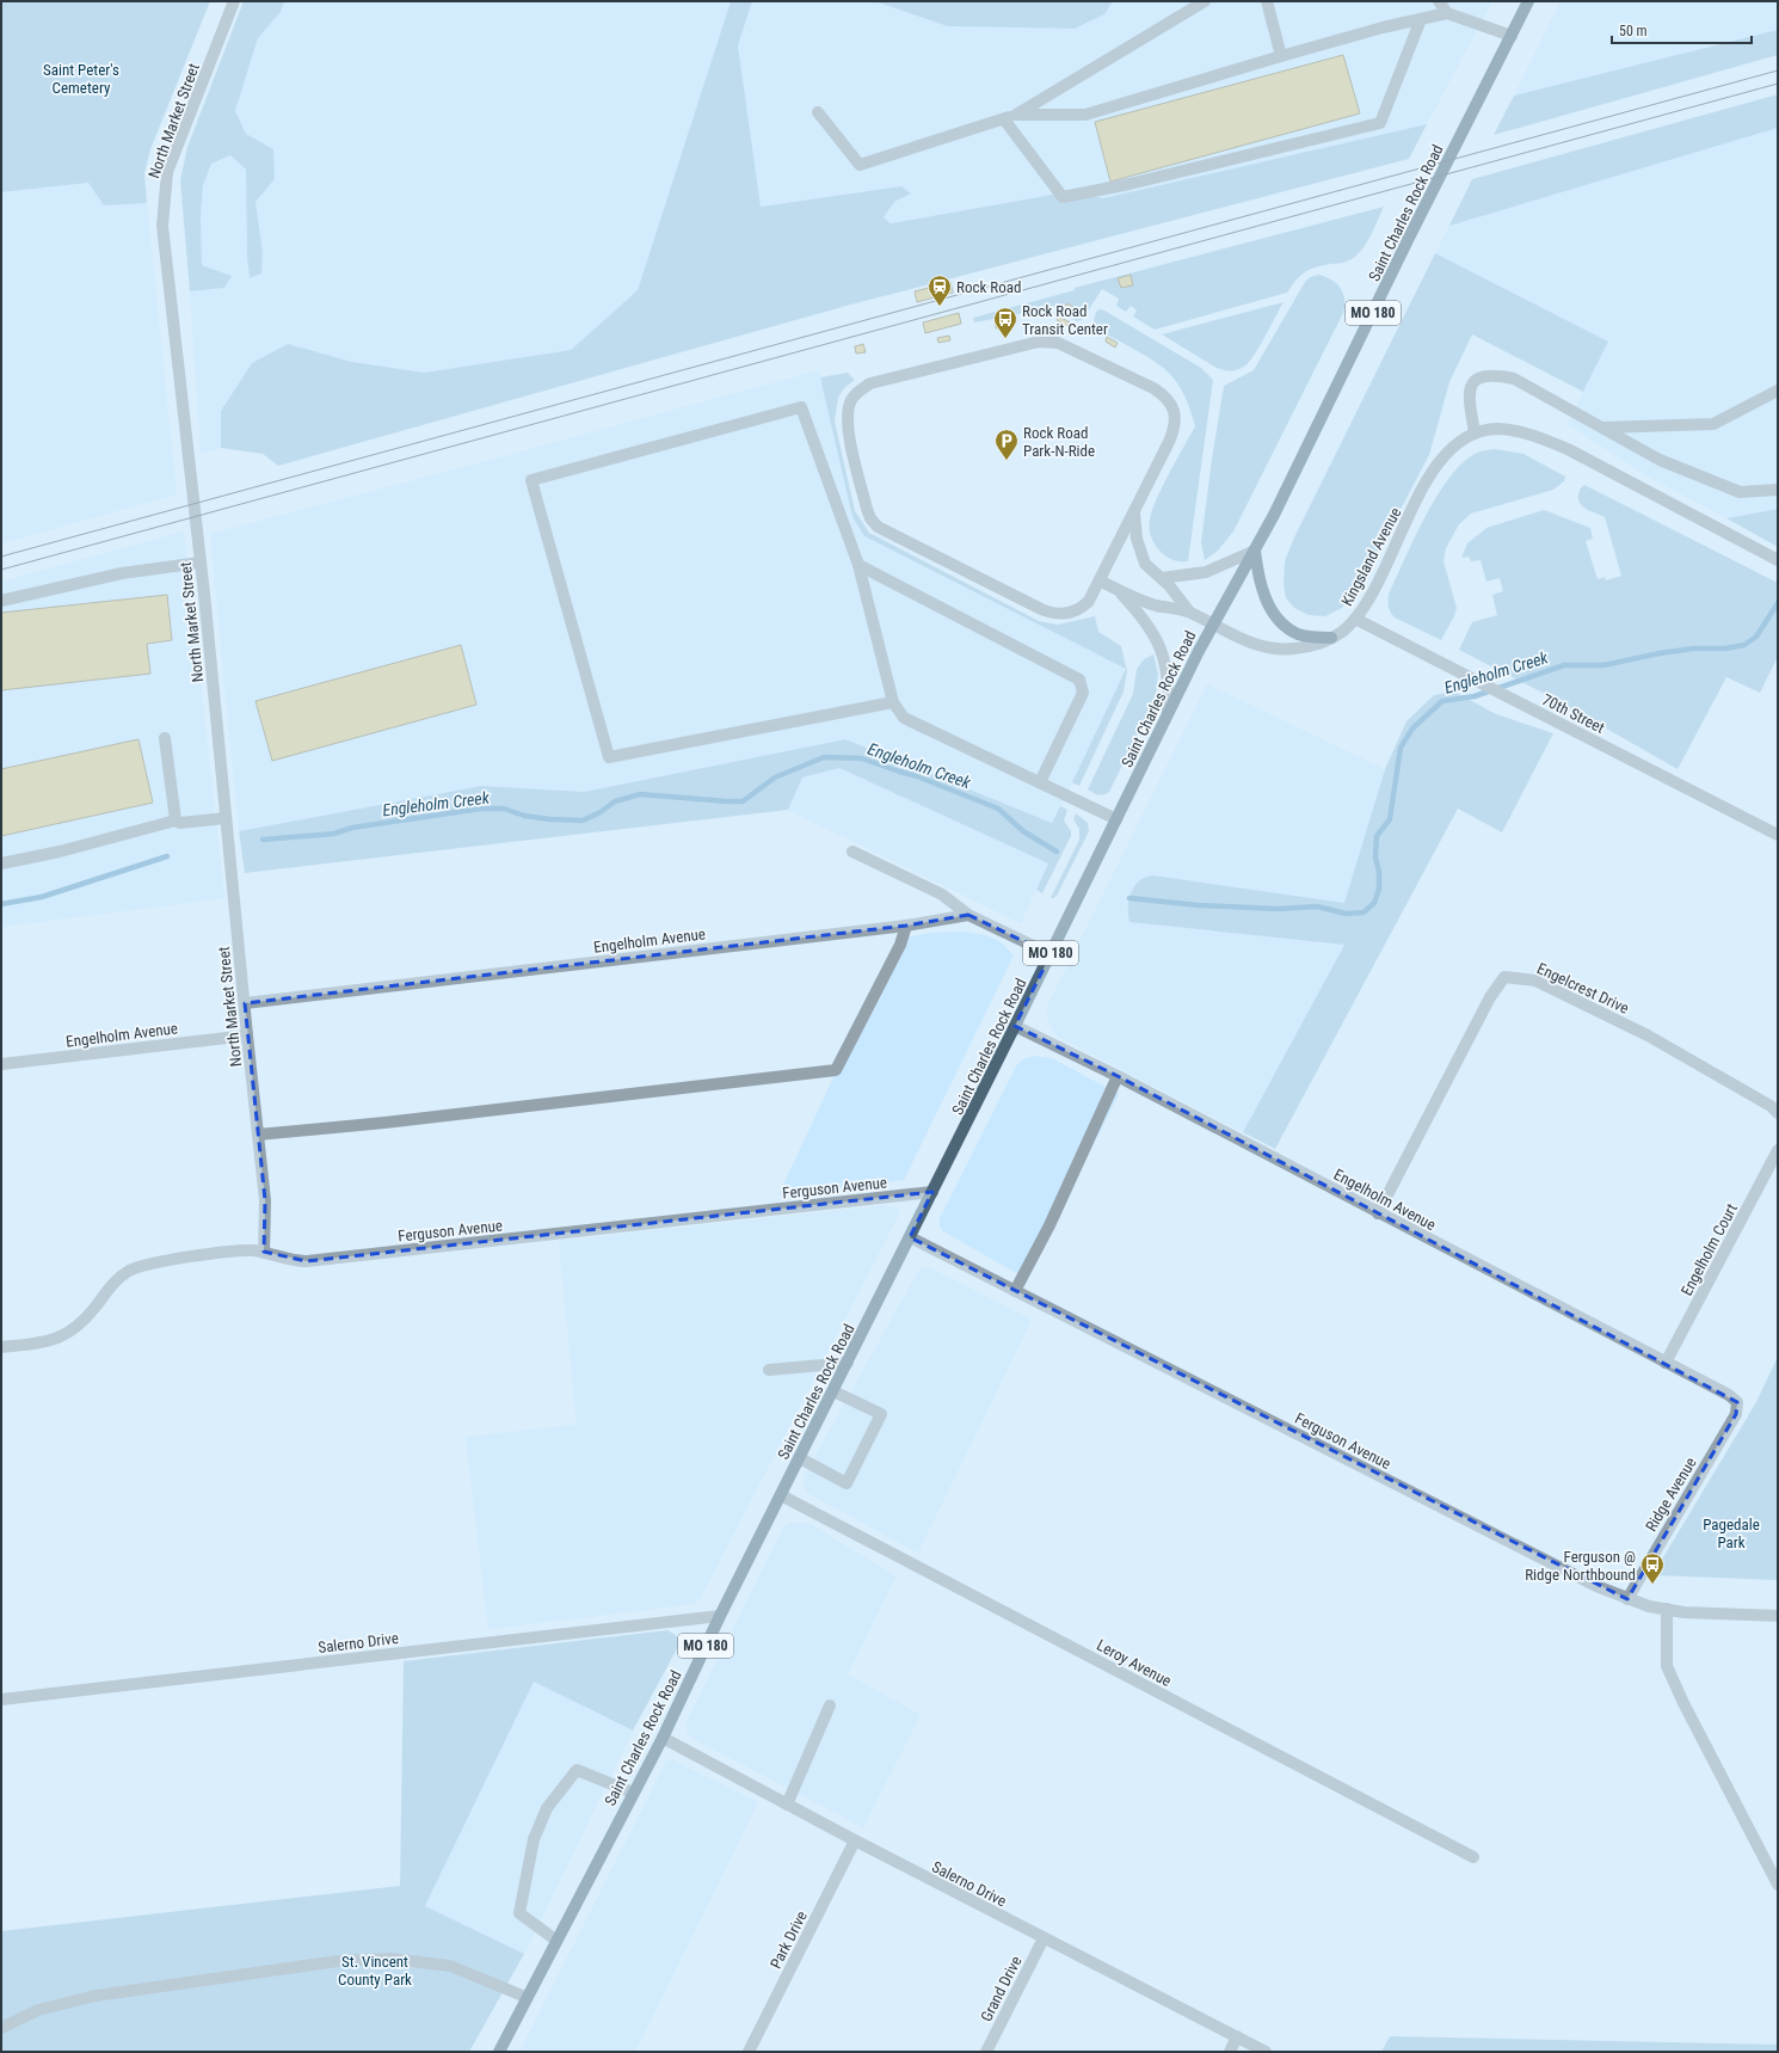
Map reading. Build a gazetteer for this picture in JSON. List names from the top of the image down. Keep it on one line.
{"streets":{"main road":["Saint Charles Rock Road","MO 180"],"street":["North Market Street","Kingsland Avenue","70th Street","Engelholm Avenue","Engelcrest Drive","Ferguson Avenue","Engelholm Court","Ridge Avenue","Salerno Drive","Leroy Avenue","Park Drive","Grand Drive"]},"crossings":[["North Market Street","Engelholm Avenue"],["North Market Street","Ferguson Avenue"],["Saint Charles Rock Road","Kingsland Avenue"],["Saint Charles Rock Road","Engelholm Avenue"],["Saint Charles Rock Road","Ferguson Avenue"],["Saint Charles Rock Road","Salerno Drive"],["Saint Charles Rock Road","Leroy Avenue"],["Kingsland Avenue","70th Street"],["Engelholm Avenue","Engelcrest Drive"],["Engelholm Avenue","Engelholm Court"],["Engelholm Avenue","Ridge Avenue"],["Ferguson Avenue","Ridge Avenue"],["Salerno Drive","Park Drive"],["Salerno Drive","Grand Drive"]],"water":["Engleholm Creek"],"parks":["Saint Peter's Cemetery","Pagedale Park","St. Vincent County Park"],"places":{"station":["Rock Road"],"bus stop":["Rock Road Transit Center","Ferguson @ Ridge Northbound"],"parking":["Rock Road Park-N-Ride"]},"scale_bar":"50 m"}
